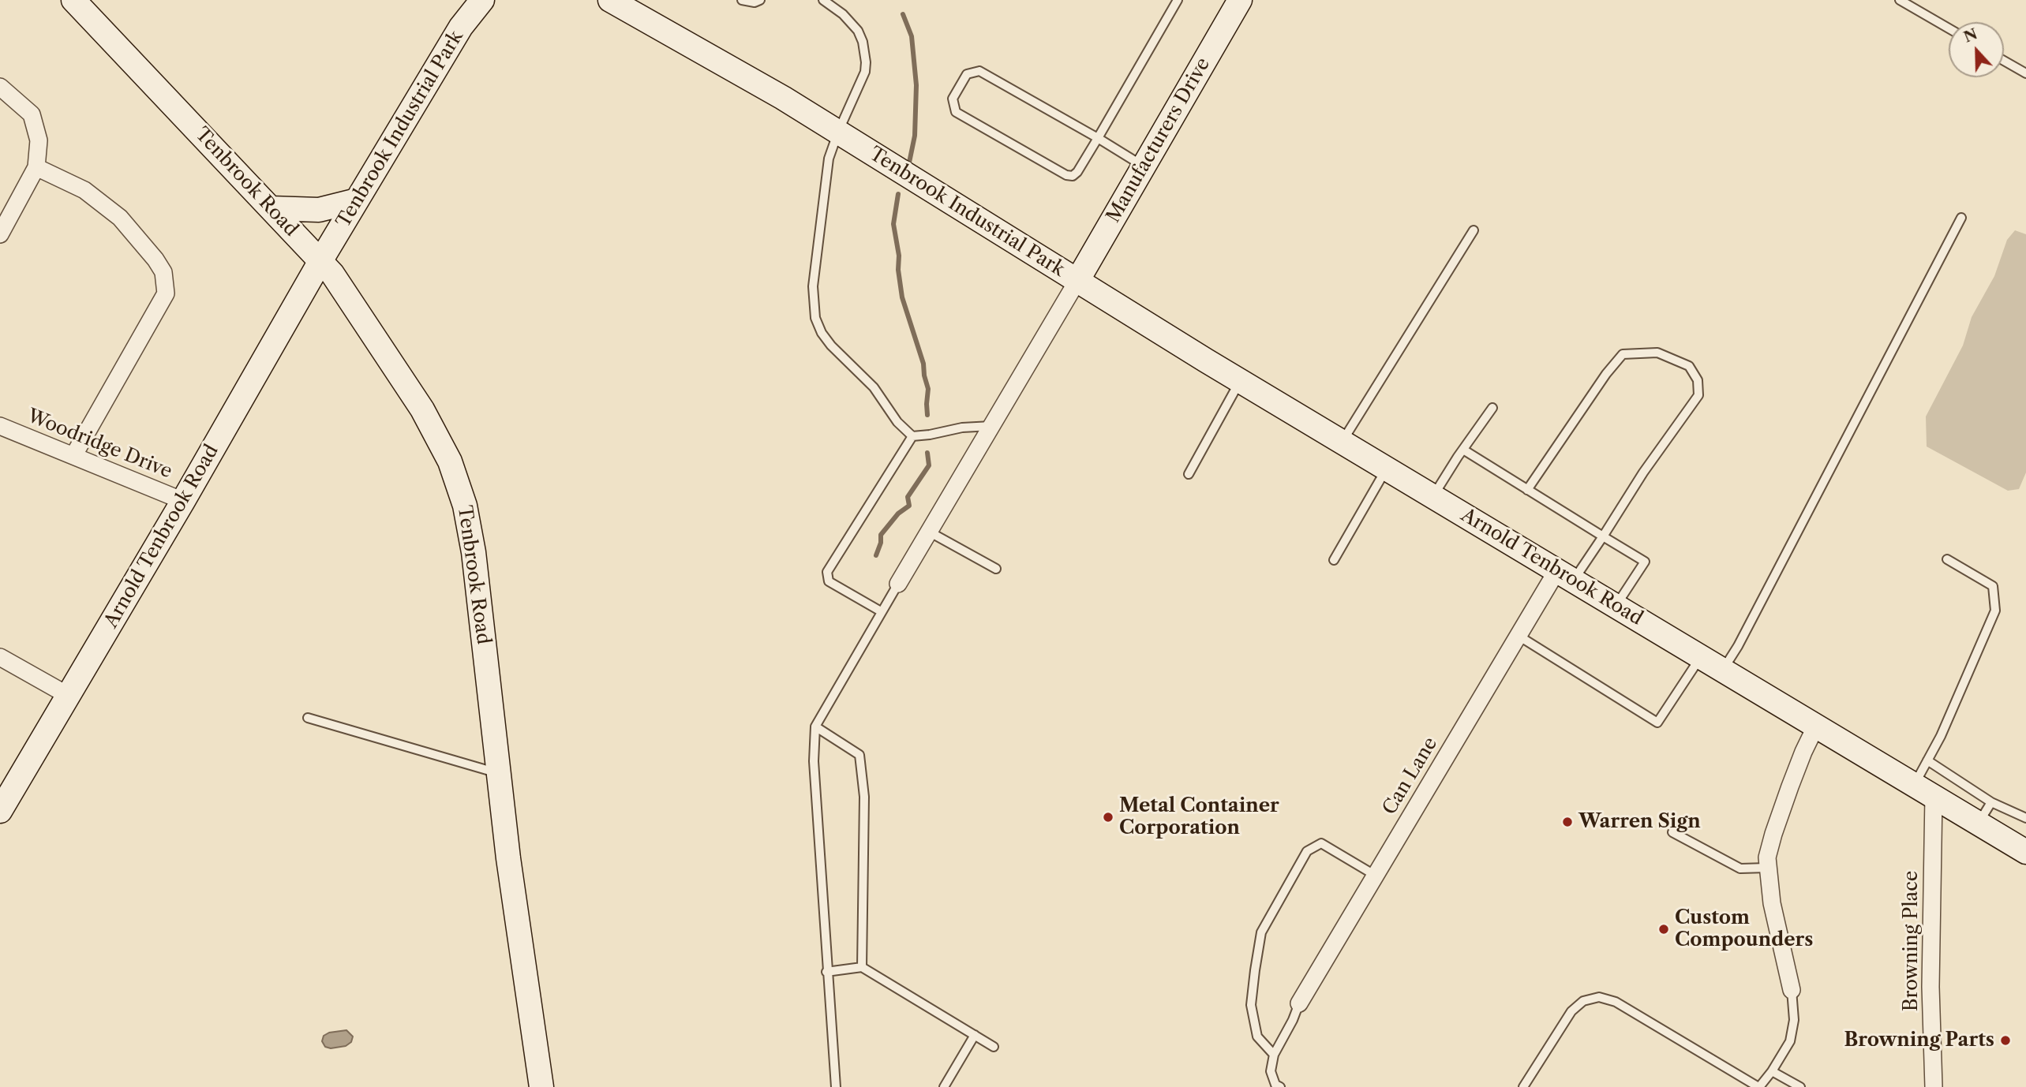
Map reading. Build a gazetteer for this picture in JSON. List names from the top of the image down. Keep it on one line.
{"streets":{"street":["Tenbrook Industrial Park","Manufacturers Drive","Tenbrook Road","Woodridge Drive","Arnold Tenbrook Road","Can Lane","Browning Place"]},"crossings":[["Tenbrook Industrial Park","Manufacturers Drive"],["Tenbrook Industrial Park","Tenbrook Road"],["Tenbrook Industrial Park","Arnold Tenbrook Road"],["Manufacturers Drive","Arnold Tenbrook Road"],["Tenbrook Road","Arnold Tenbrook Road"],["Woodridge Drive","Arnold Tenbrook Road"],["Arnold Tenbrook Road","Can Lane"],["Arnold Tenbrook Road","Browning Place"]],"places":["Metal Container Corporation","Warren Sign","Custom Compounders","Browning Parts"],"north":"top"}
